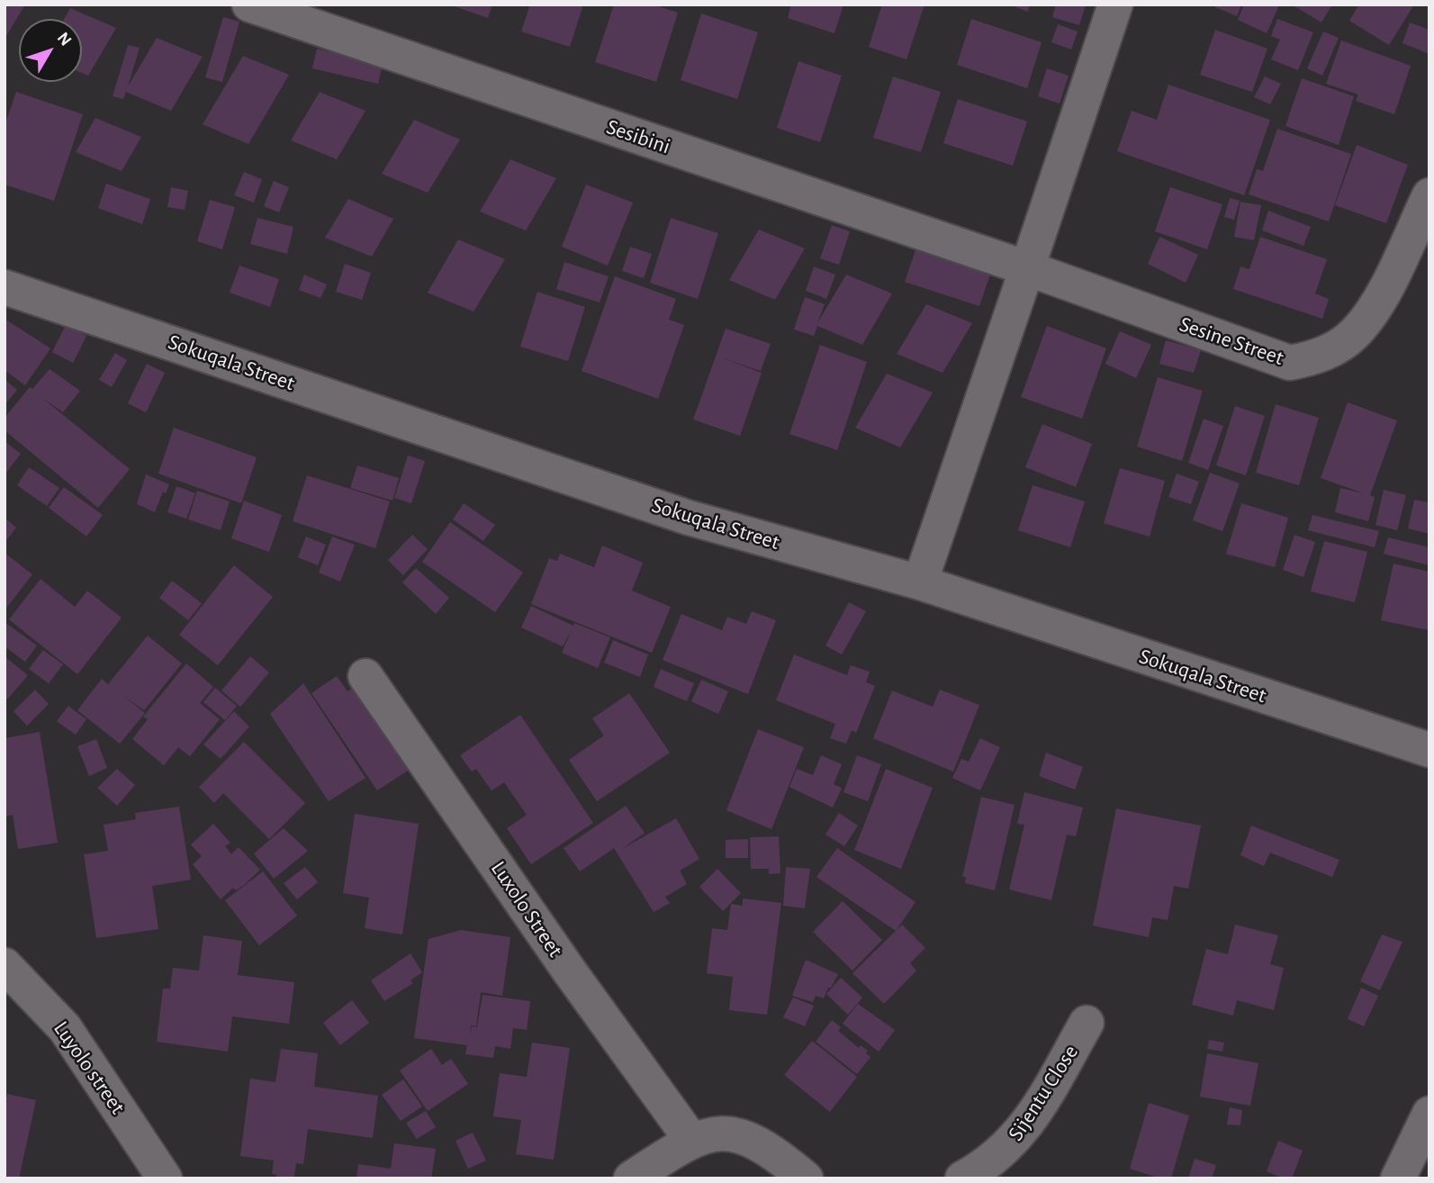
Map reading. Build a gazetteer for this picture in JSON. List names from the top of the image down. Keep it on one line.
{"streets":{"street":["Sesibini","Sesine Street","Sokuqala Street","Luxolo Street","Luyolo street","Sijentu Close"]},"crossings":[["Sesibini","Sesine Street"]],"north":"top right"}
